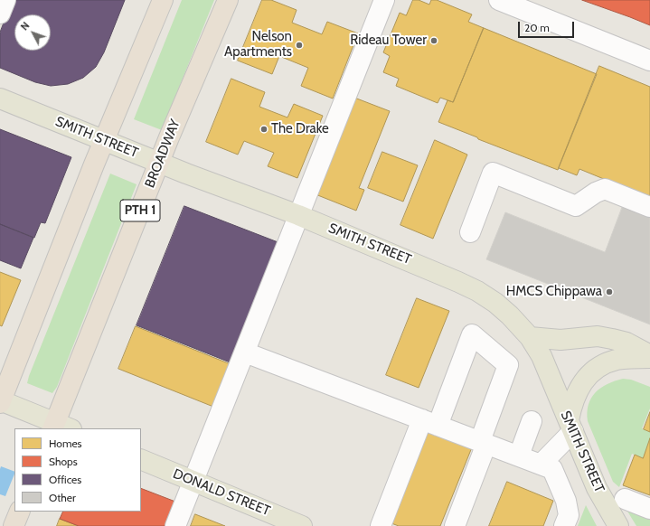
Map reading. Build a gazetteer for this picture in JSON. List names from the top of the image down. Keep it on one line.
{"streets":{"highway":["BROADWAY","PTH 1"],"main road":["SMITH STREET","DONALD STREET"]},"crossings":[["SMITH STREET","BROADWAY"]],"places":["Rideau Tower","Nelson Apartments","The Drake","HMCS Chippawa"],"legend":["Homes","Shops","Offices","Other"],"scale_bar":"20 m","north":"top left"}
